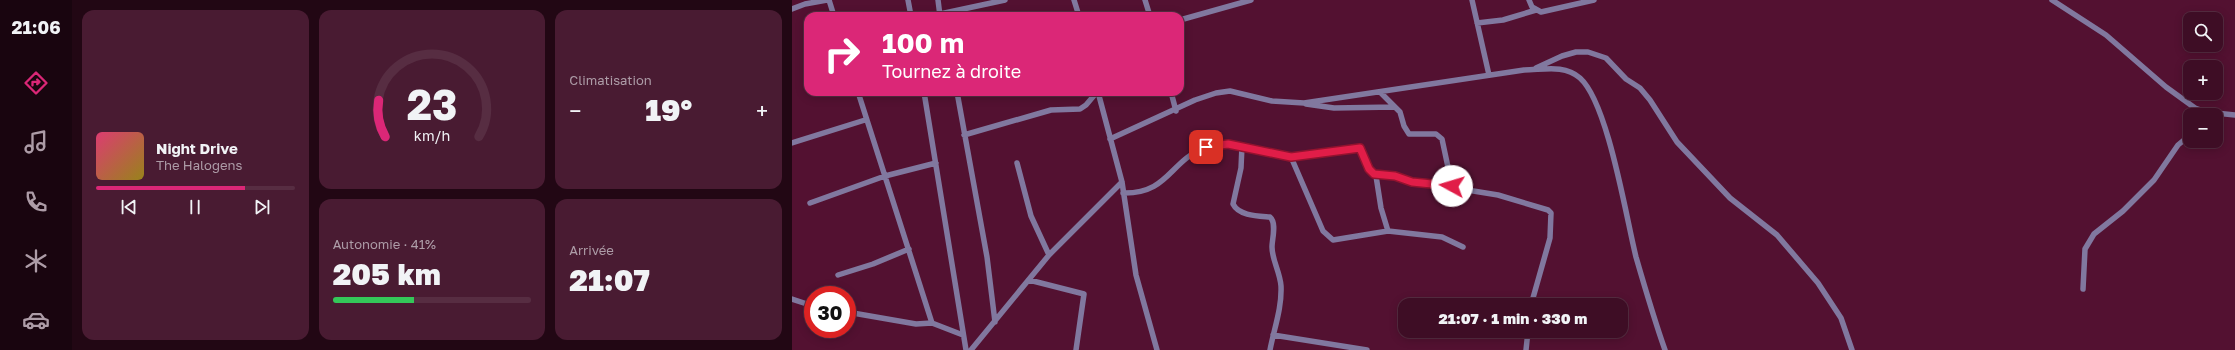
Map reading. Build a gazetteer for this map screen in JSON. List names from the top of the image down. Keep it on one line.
{"page":{"tabs":"21:06","tile":["Climatisation",["Autonomie · 41%","205 km"],["Arrivée","21:07"]],"map_buttons":["+","−"],"turn":["100 m","Tournez à droite"],"heat":["−","19°","+"],"song":["Night Drive","The Halogens"],"limit":"30","trip":"21:07 · 1 min · 330 m","gauge":["23","km/h"]}}
